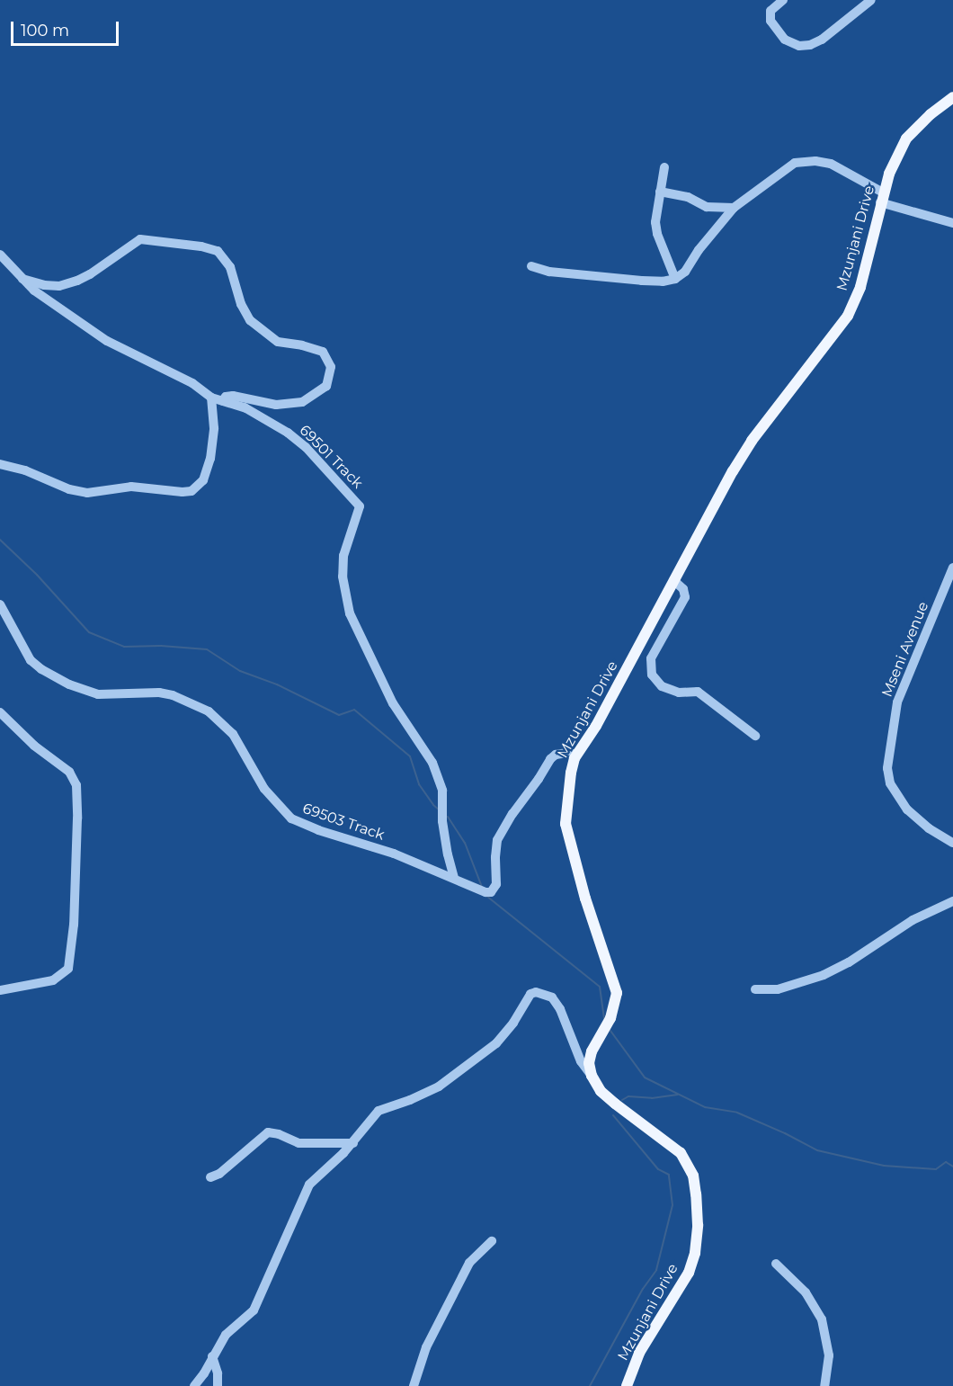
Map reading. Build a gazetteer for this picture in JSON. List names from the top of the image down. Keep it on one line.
{"streets":{"main road":["Mzunjani Drive"],"street":["69501 Track","Mseni Avenue","69503 Track"]},"crossings":[["Mzunjani Drive","69503 Track"],["69501 Track","69503 Track"]],"scale_bar":"100 m"}
